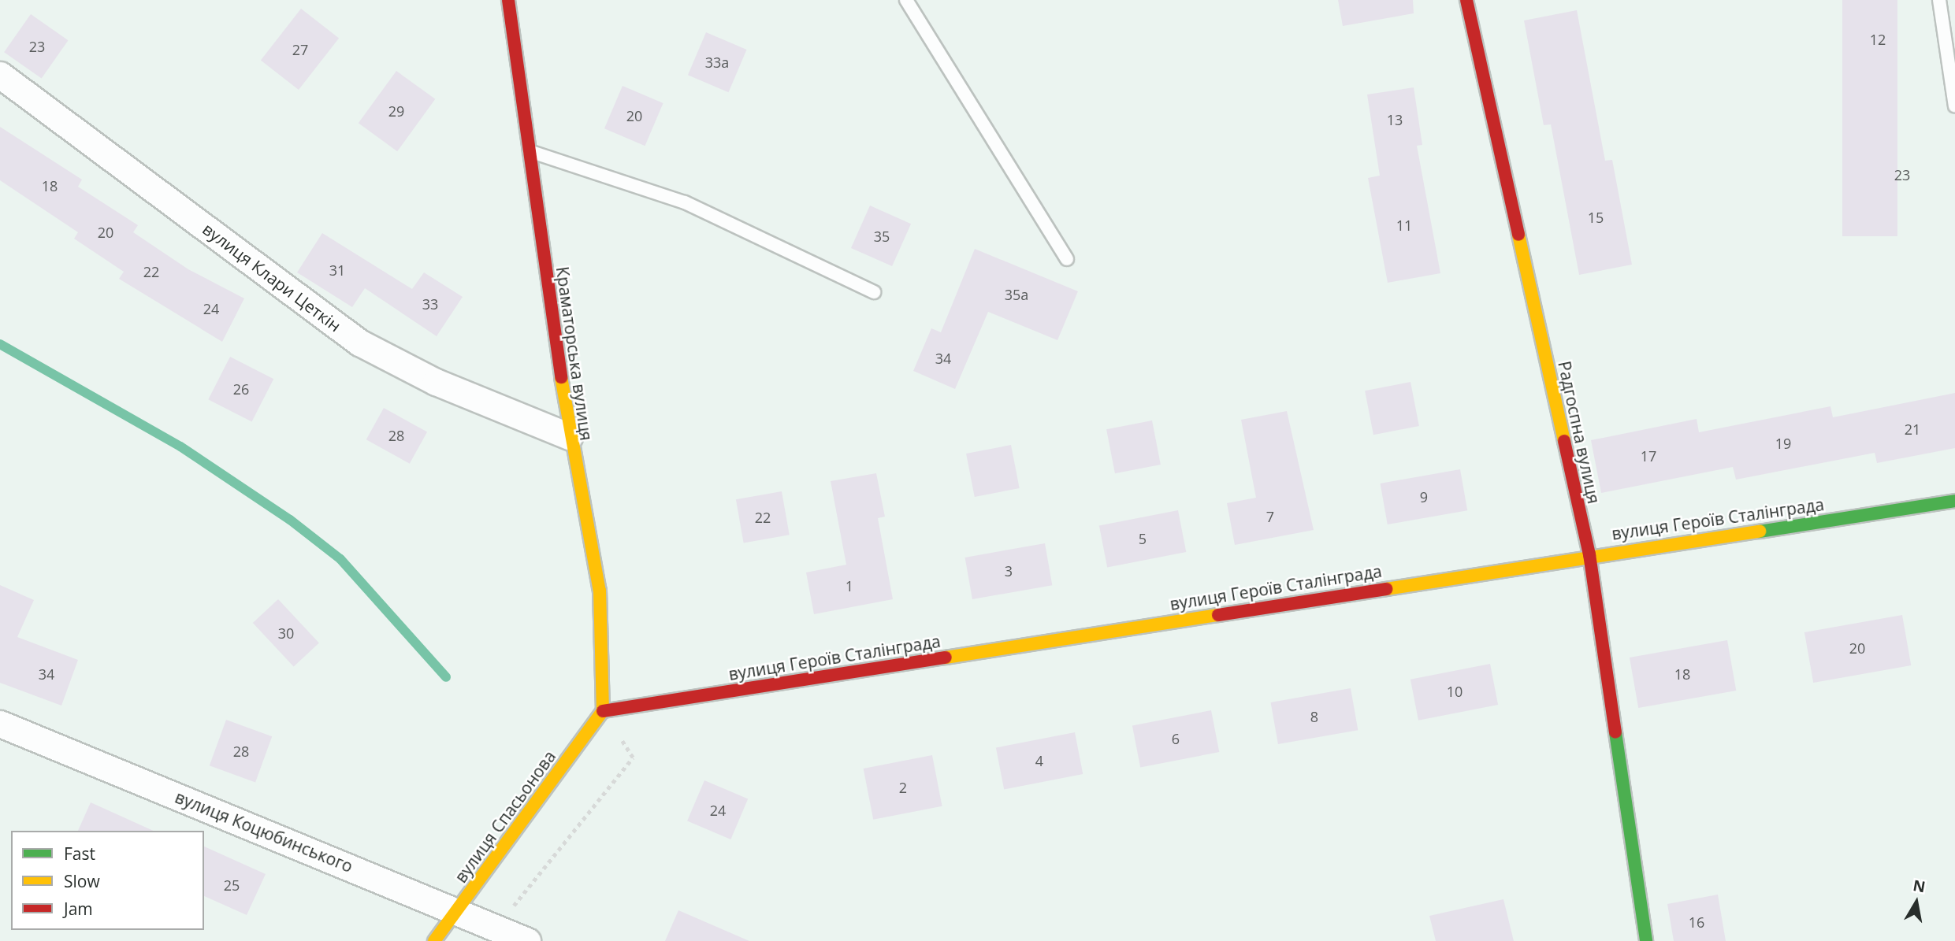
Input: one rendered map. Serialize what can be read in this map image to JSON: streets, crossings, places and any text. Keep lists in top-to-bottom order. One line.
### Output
{"streets":{"street":["вулиця Клари Цеткін","Краматорська вулиця","Радгоспна вулиця","вулиця Героїв Сталінграда","вулиця Спасьонова","вулиця Коцюбинського"]},"crossings":[["вулиця Клари Цеткін","Краматорська вулиця"],["Краматорська вулиця","вулиця Героїв Сталінграда"],["Краматорська вулиця","вулиця Спасьонова"],["Радгоспна вулиця","вулиця Героїв Сталінграда"],["вулиця Героїв Сталінграда","вулиця Спасьонова"],["вулиця Спасьонова","вулиця Коцюбинського"]],"house_numbers":["12","23","27","33а","29","20","13","23","18","15","11","20","35","31","22","35а","33","24","34","26","21","28","19","17","9","7","22","5","3","1","30","20","34","18","10","8","6","28","4","2","24","25","16"],"legend":["Fast","Slow","Jam"],"north":"top"}
